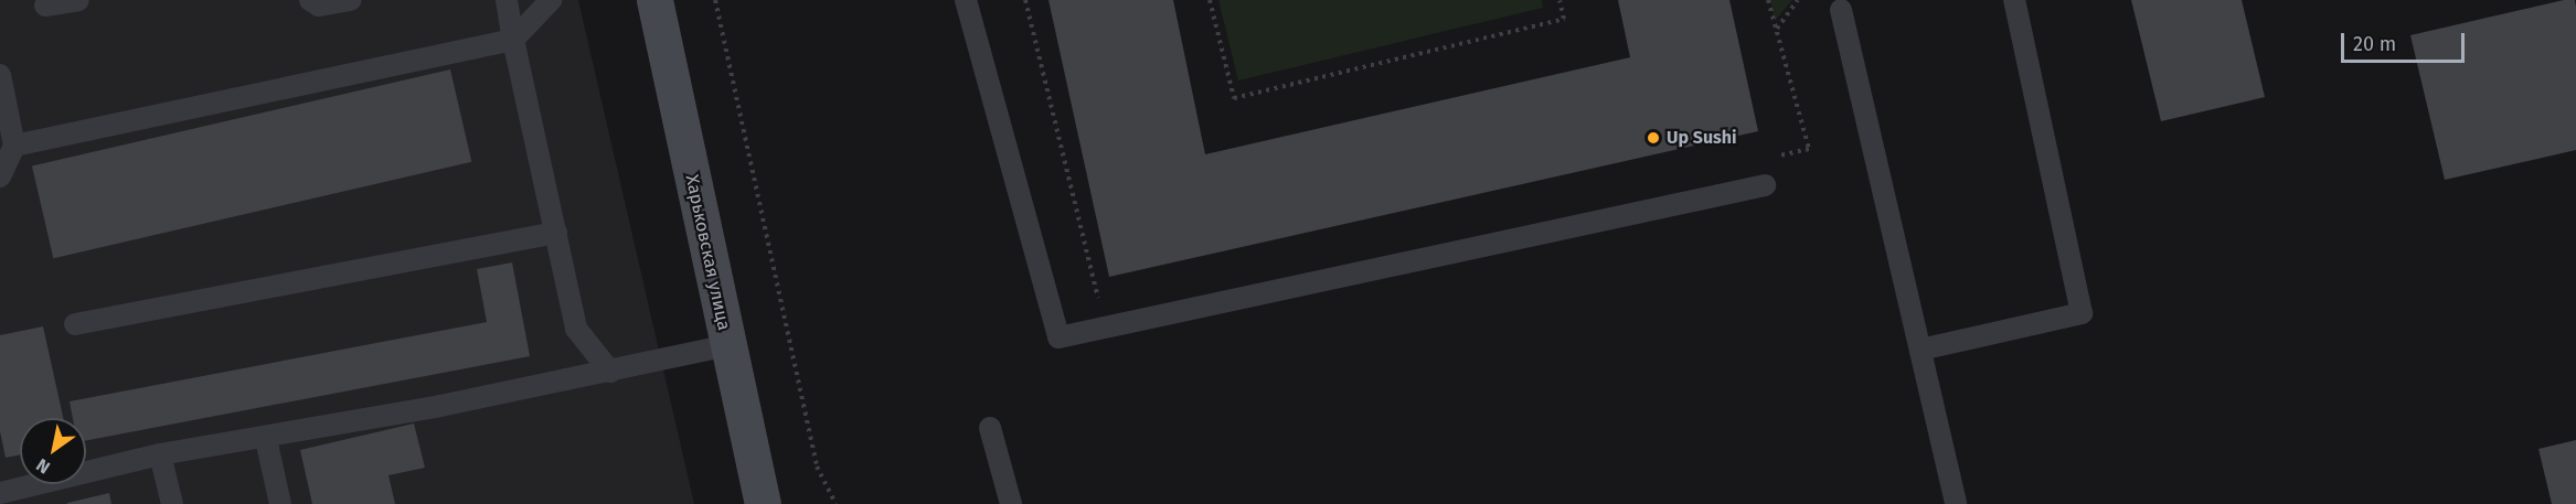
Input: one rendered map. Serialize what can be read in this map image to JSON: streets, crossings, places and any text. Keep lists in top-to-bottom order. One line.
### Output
{"streets":{"street":["Харьковская улица"]},"places":["Up Sushi"],"scale_bar":"20 m","north":"bottom left"}
